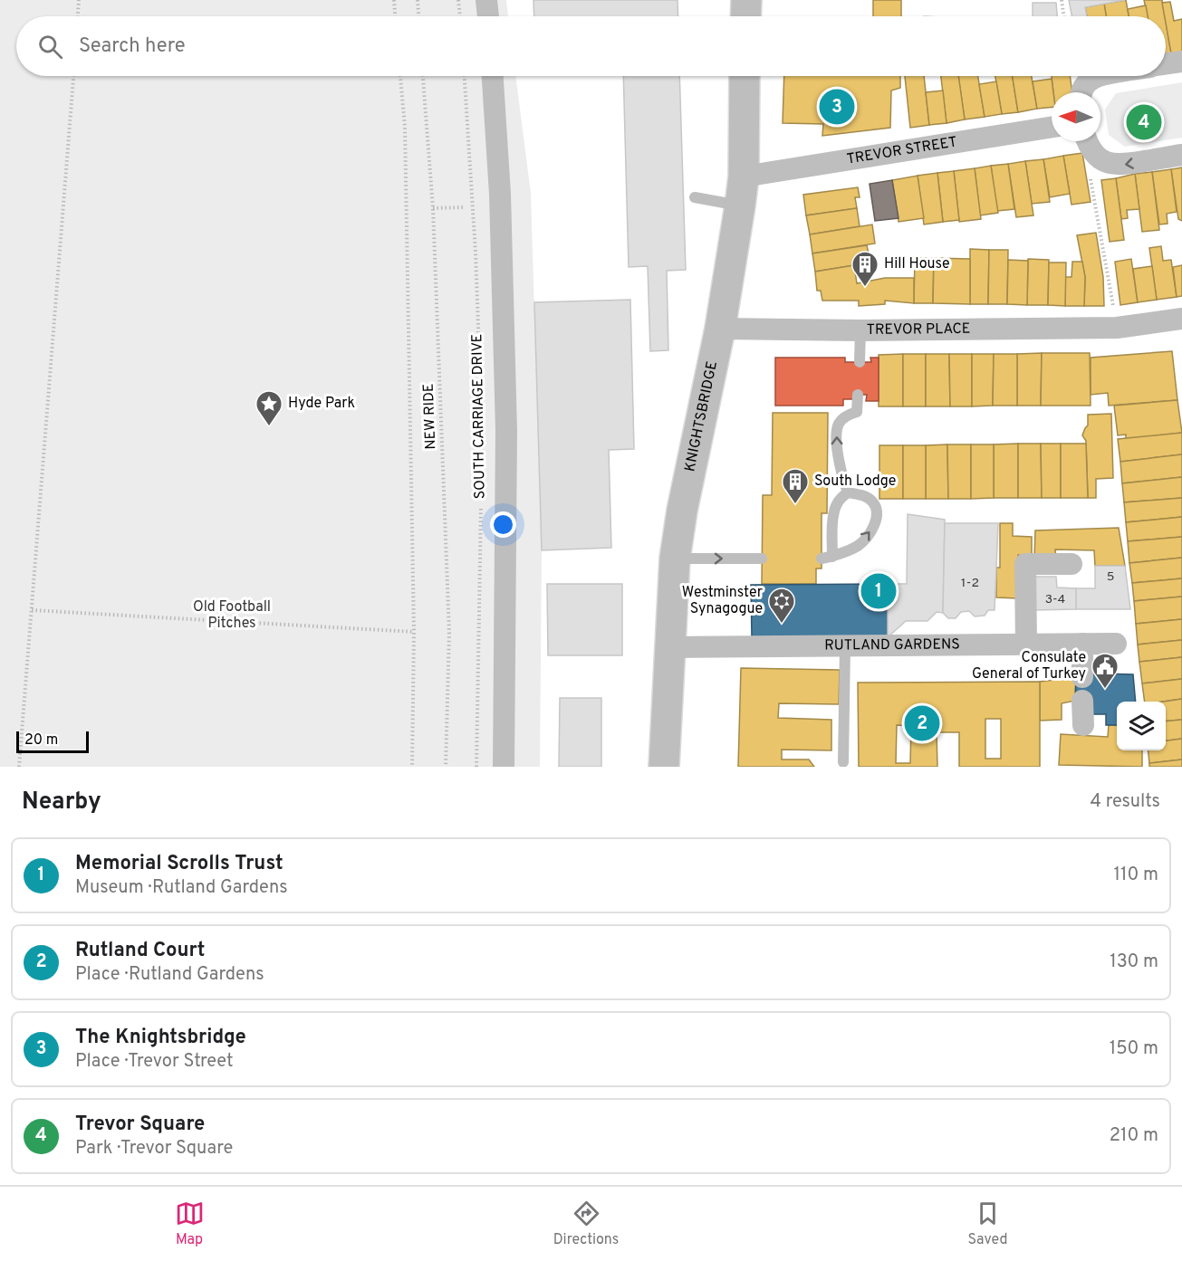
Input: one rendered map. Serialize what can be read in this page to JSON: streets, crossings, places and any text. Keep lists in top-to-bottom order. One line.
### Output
{"streets":{"main road":["KNIGHTSBRIDGE"],"street":["TREVOR STREET","TREVOR PLACE","SOUTH CARRIAGE DRIVE","RUTLAND GARDENS"],"path":["NEW RIDE"]},"crossings":[["TREVOR STREET","KNIGHTSBRIDGE"],["TREVOR PLACE","KNIGHTSBRIDGE"],["KNIGHTSBRIDGE","RUTLAND GARDENS"]],"parks":["Old Football Pitches"],"places":{"building":["Hill House","South Lodge"],"place":["Hyde Park"],"synagogue":["Westminster Synagogue"],"public building":["Consulate General of Turkey"]},"house_numbers":["5","1-2","3-4"],"scale_bar":"20 m","north":"left","page":{"search":"Search here","pins":["3","4","1","2"],"scale":"20 m","heading":["Nearby","4 results"],"list":[{"mark":"1","name":"Memorial Scrolls Trust","note":"Museum · Rutland Gardens","value":"110 m"},{"mark":"2","name":"Rutland Court","note":"Place · Rutland Gardens","value":"130 m"},{"mark":"3","name":"The Knightsbridge","note":"Place · Trevor Street","value":"150 m"},{"mark":"4","name":"Trevor Square","note":"Park · Trevor Square","value":"210 m"}],"nav":["Map","Directions","Saved"]}}
